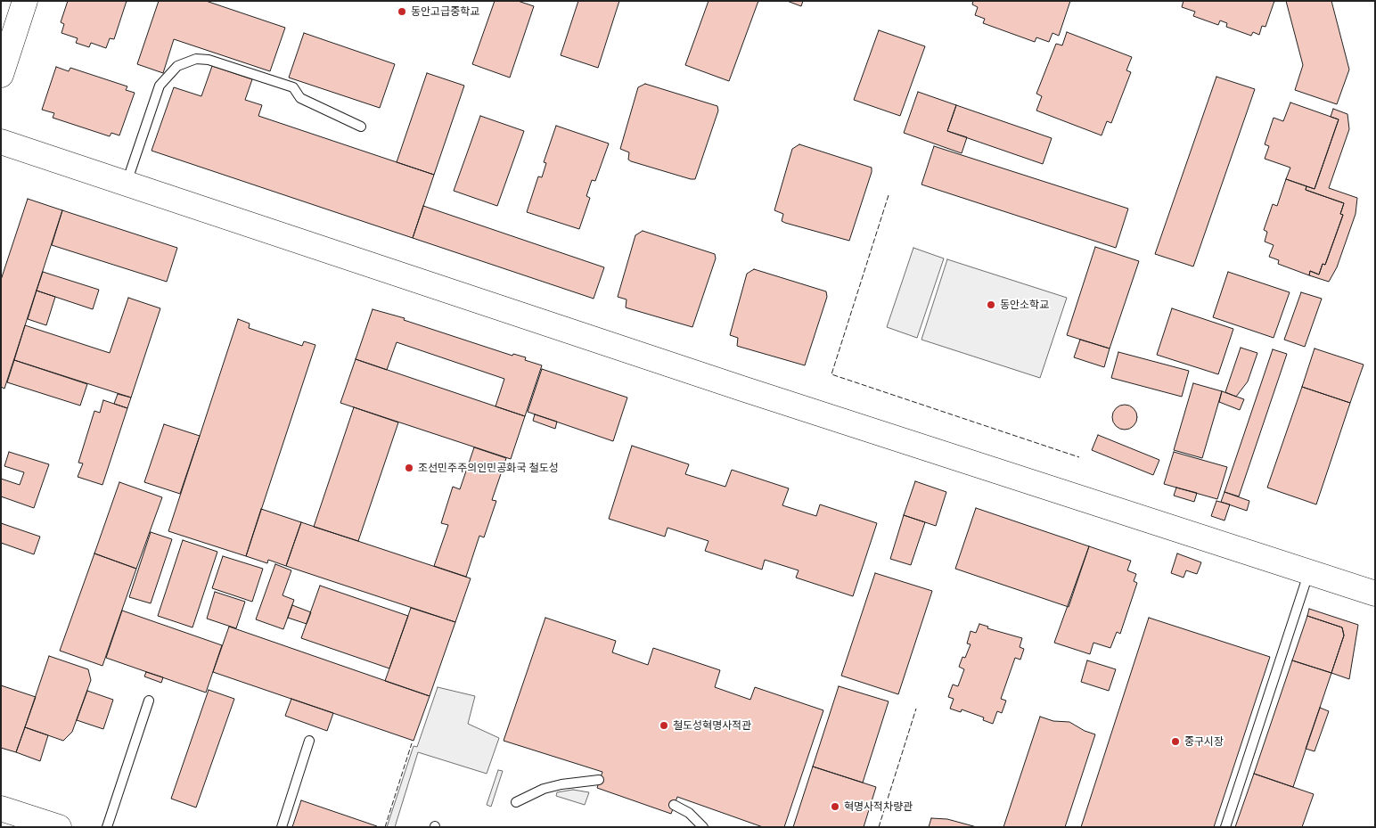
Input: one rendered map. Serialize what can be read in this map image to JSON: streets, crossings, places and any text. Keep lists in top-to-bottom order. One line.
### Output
{"places":["동안고급중학교","동안소학교","조선민주주의인민공화국 철도성","철도성혁명사적관","중구시장","혁명사적차량관"]}
